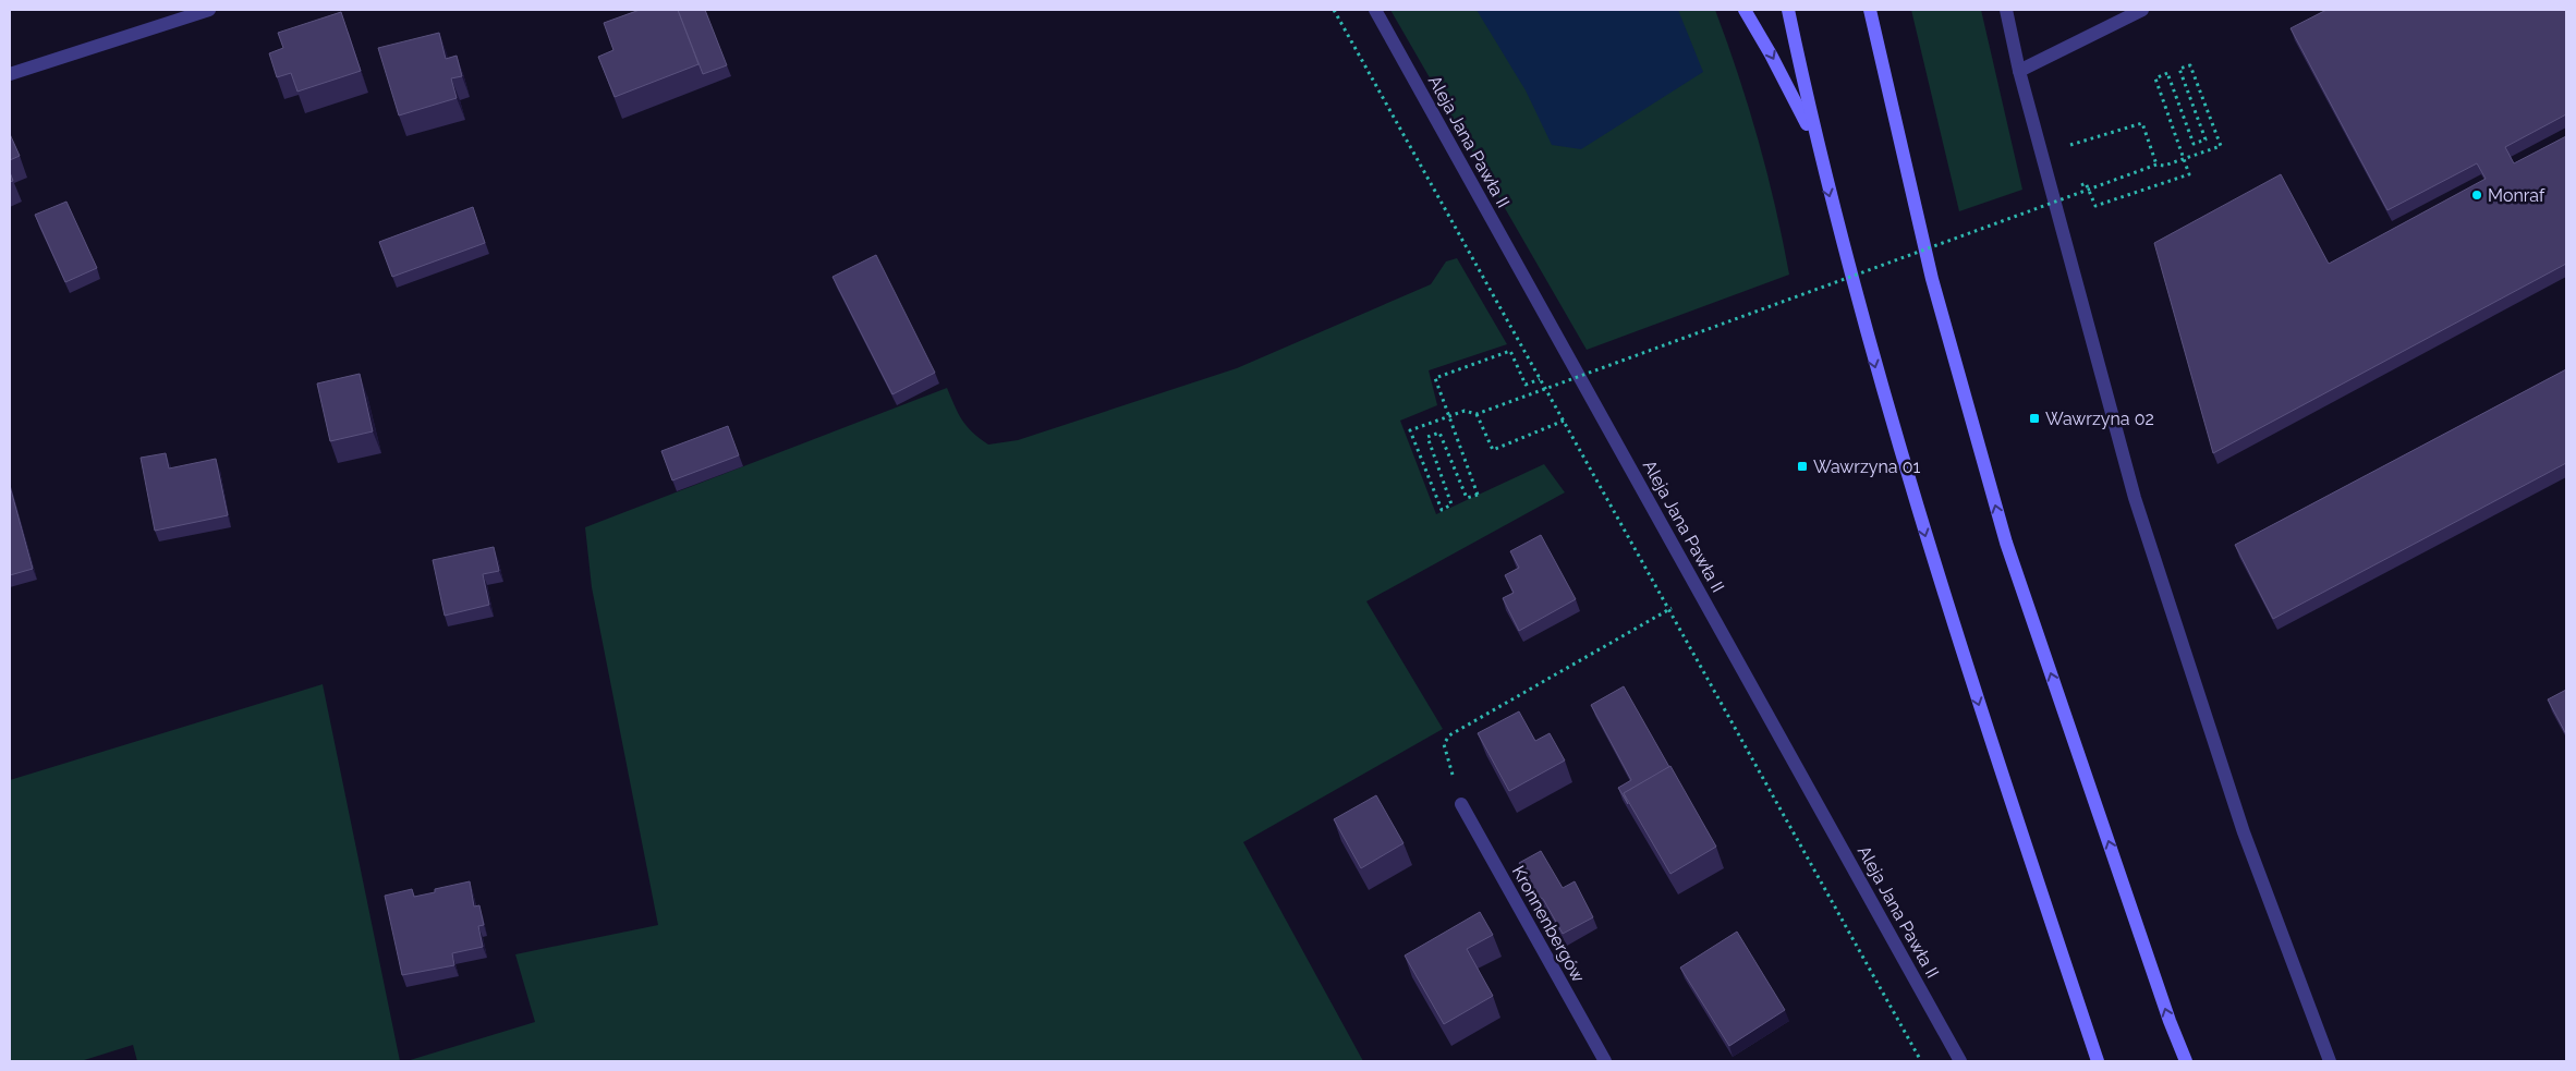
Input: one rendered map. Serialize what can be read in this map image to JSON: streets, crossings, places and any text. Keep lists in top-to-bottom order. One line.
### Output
{"streets":{"street":["Aleja Jana Pawła II","Kronnenbergów"]},"places":{"other":["Monraf"],"transit":["Wawrzyna 02","Wawrzyna 01"]}}
